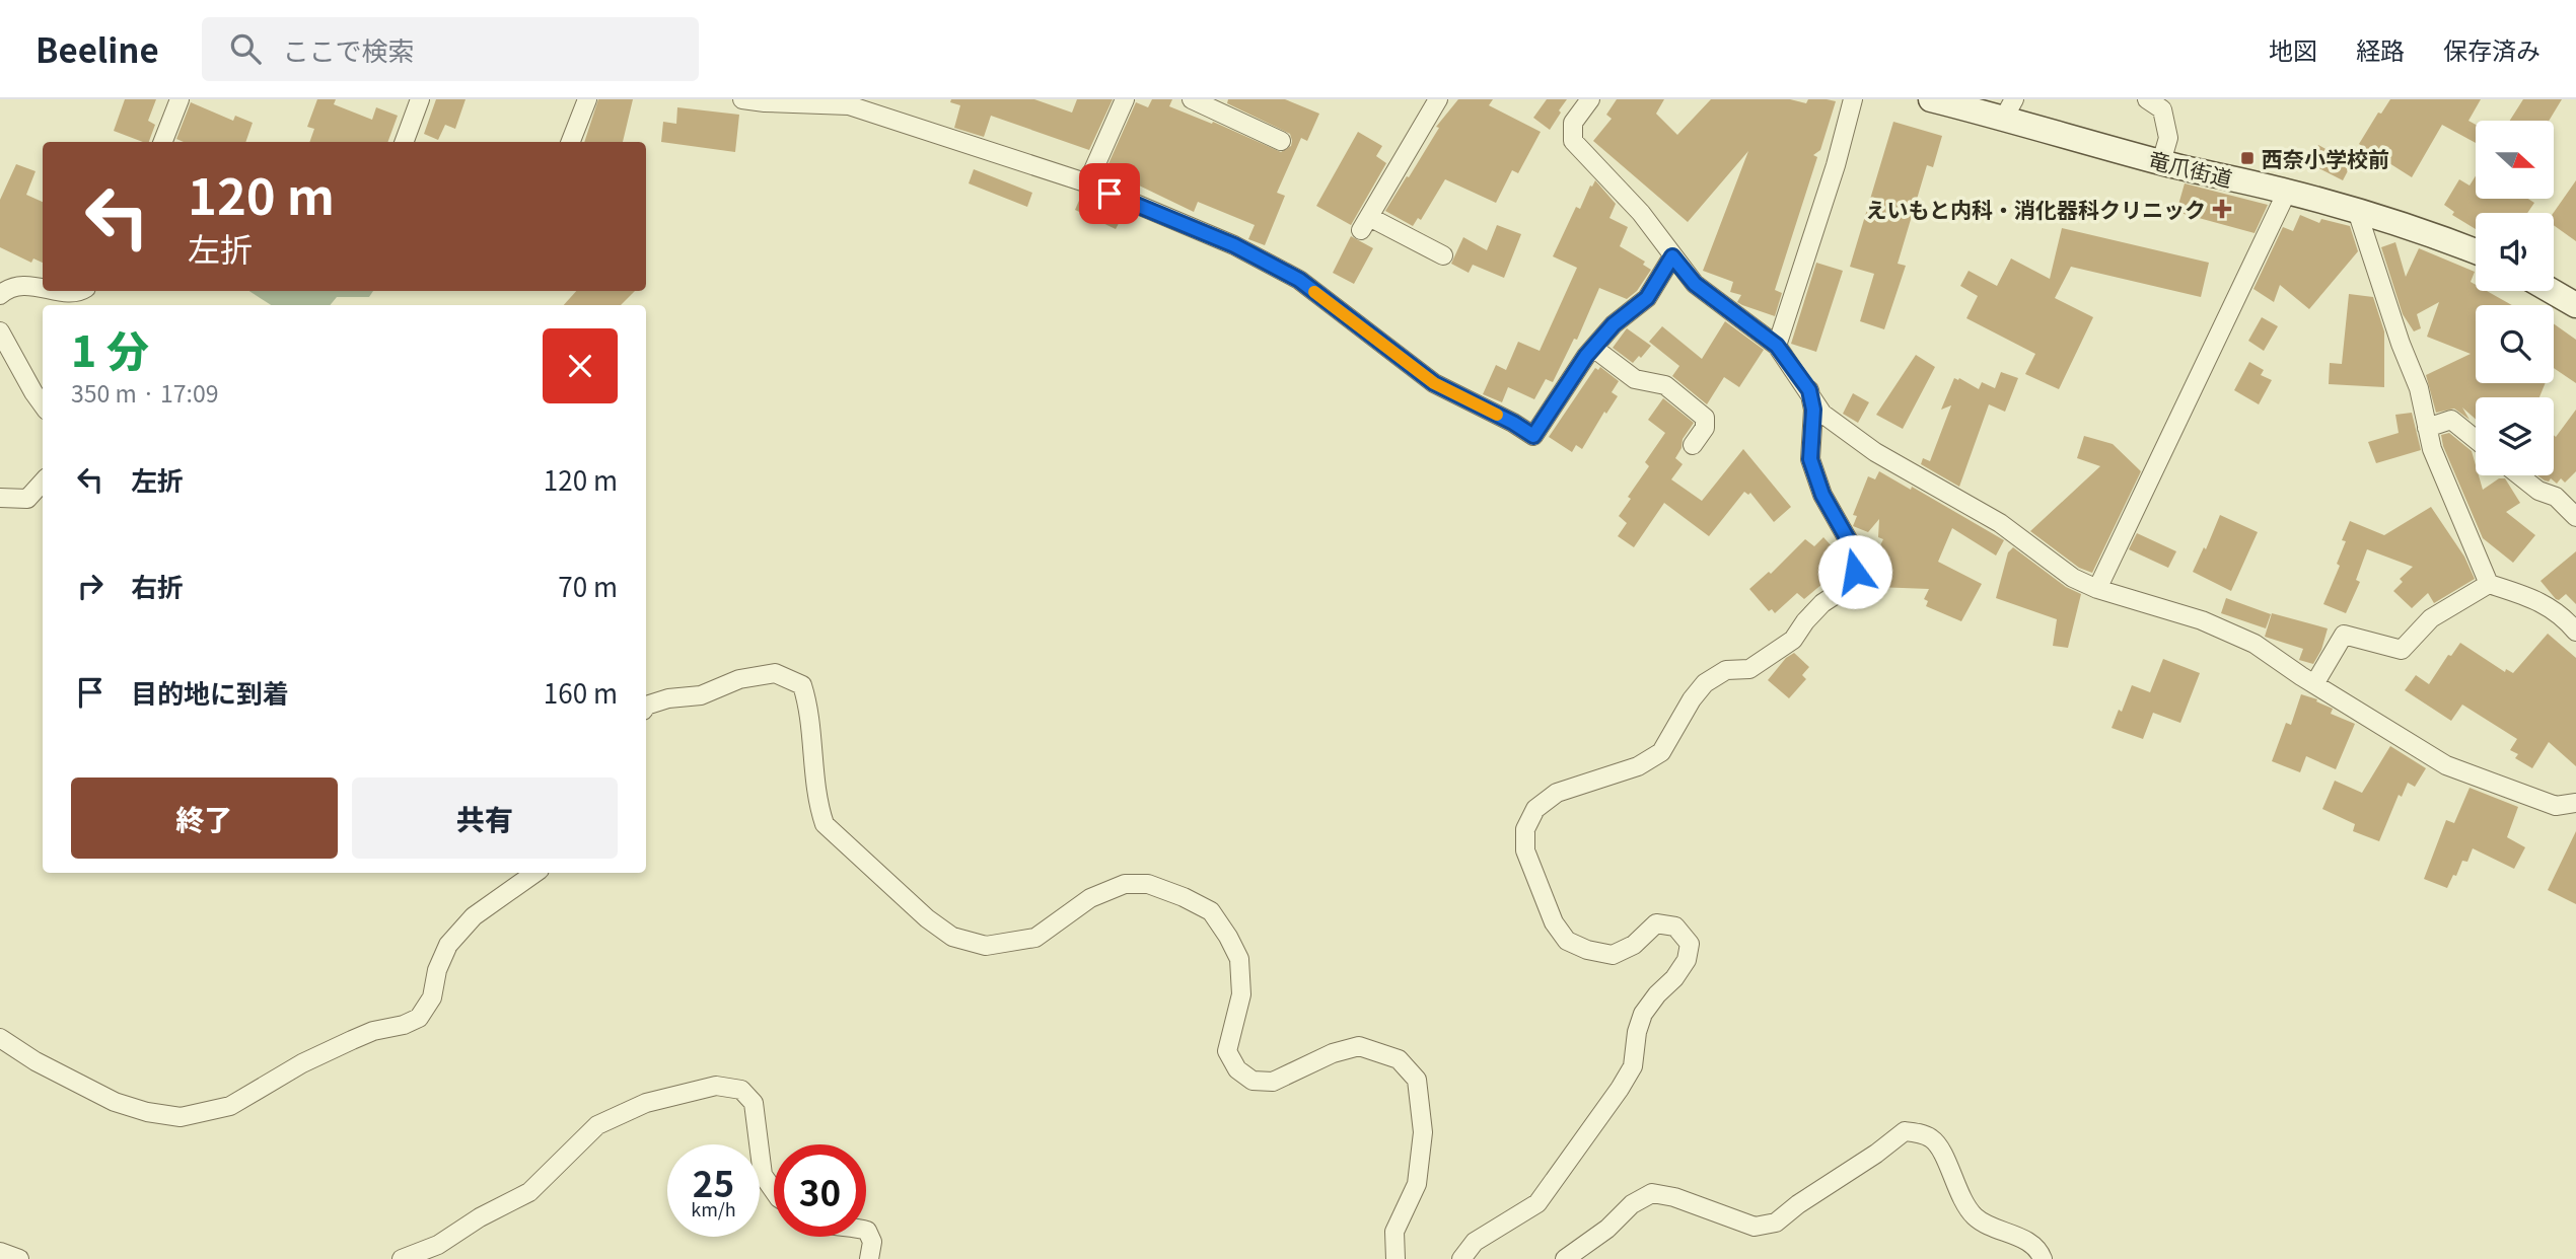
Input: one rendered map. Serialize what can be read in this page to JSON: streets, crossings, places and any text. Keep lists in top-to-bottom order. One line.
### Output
{"streets":{"main road":["竜爪街道"]},"places":{"transit":["西奈小学校前"],"health":["えいもと内科・消化器科クリニック"]},"north":"right","page":{"header":"Beeline","search":"ここで検索","nav":["地図","経路","保存済み"],"turn":["120 m","左折"],"heading":["1 分","350 m · 17:09"],"list":[{"name":"左折","value":"120 m"},{"name":"右折","value":"70 m"},{"name":"目的地に到着","value":"160 m"}],"buttons":["終了","共有"],"speed":"25 km/h","limit":"30"}}
